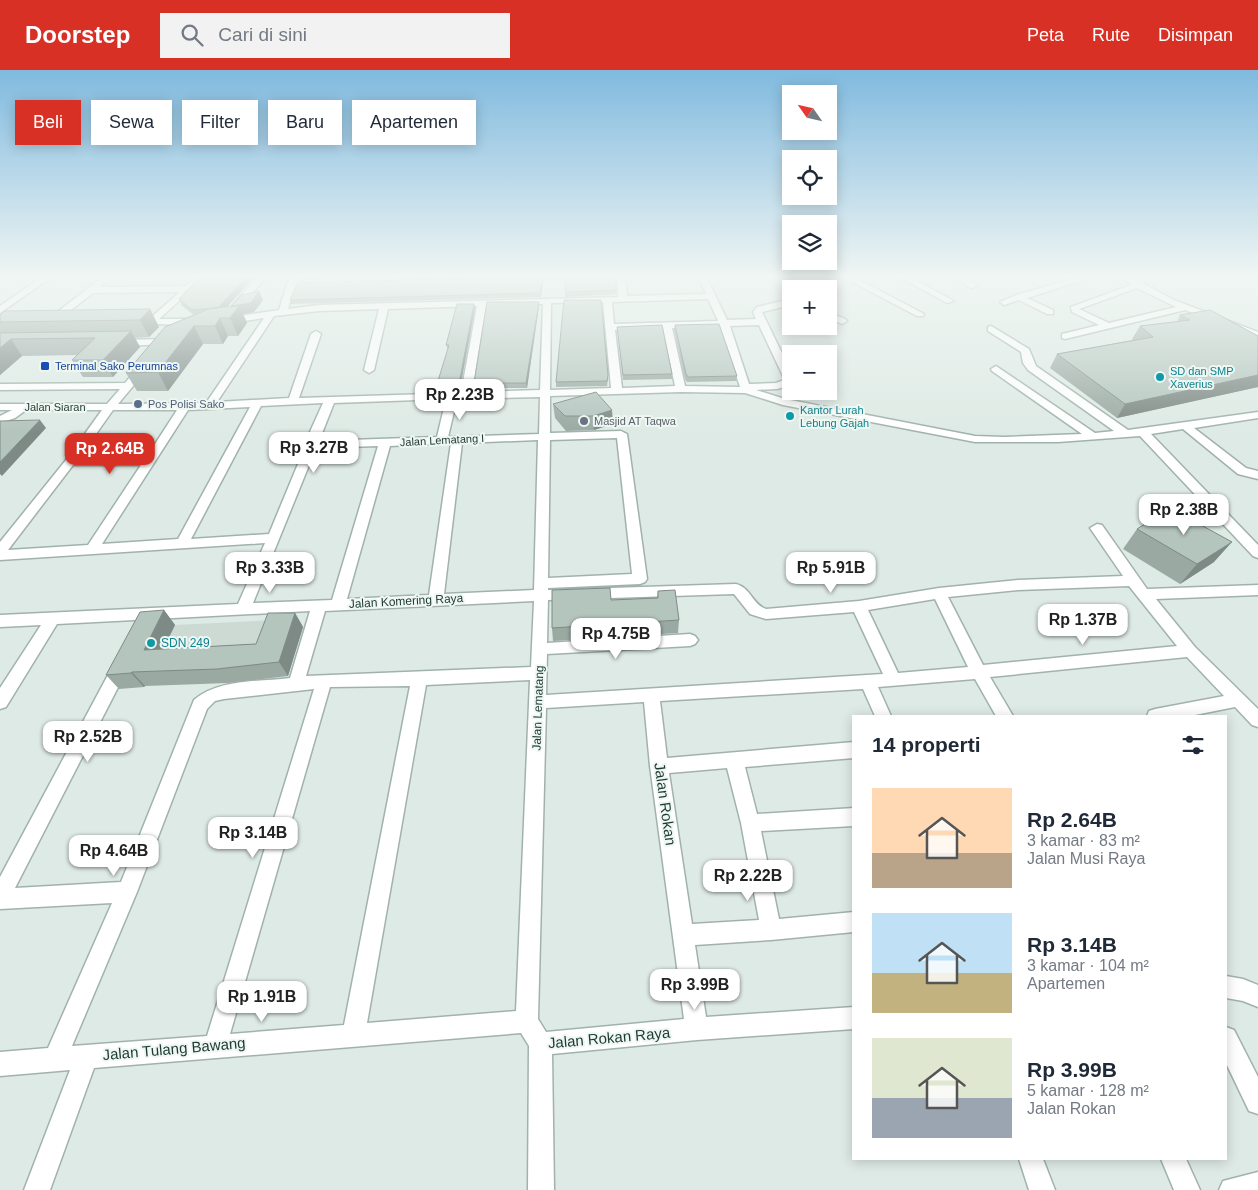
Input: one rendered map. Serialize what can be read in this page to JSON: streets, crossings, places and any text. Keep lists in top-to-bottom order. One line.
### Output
{"streets":{"street":["Jalan Siaran","Jalan Lematang I","Jalan Komering Raya","Jalan Lematang","Jalan Rokan","Jalan Rokan Raya","Jalan Tulang Bawang"]},"crossings":[["Jalan Siaran","Jalan Lematang"],["Jalan Lematang I","Jalan Komering Raya"],["Jalan Lematang I","Jalan Lematang"],["Jalan Komering Raya","Jalan Lematang"],["Jalan Lematang","Jalan Rokan Raya"],["Jalan Lematang","Jalan Tulang Bawang"],["Jalan Rokan","Jalan Rokan Raya"],["Jalan Rokan Raya","Jalan Tulang Bawang"]],"places":{"transit":["Terminal Sako Perumnas"],"other":["SD dan SMP Xaverius","Pos Polisi Sako","Kantor Lurah Lebung Gajah","Masjid AT Taqwa","SDN 249"]},"north":"top left","page":{"header":"Doorstep","search":"Cari di sini","nav":["Peta","Rute","Disimpan"],"map_buttons":["+","−"],"chip":["Beli","Sewa","Filter","Baru","Apartemen"],"price":["Rp 2.23B","Rp 3.27B","Rp 2.64B","Rp 2.38B","Rp 3.33B","Rp 5.91B","Rp 1.37B","Rp 4.75B","Rp 2.52B","Rp 3.14B","Rp 4.64B","Rp 2.22B","Rp 3.99B","Rp 1.91B"],"heading":"14 properti","list":[{"name":"Rp 2.64B","note":"3 kamar · 83 m² · Jalan Musi Raya"},{"name":"Rp 3.14B","note":"3 kamar · 104 m² · Apartemen"},{"name":"Rp 3.99B","note":"5 kamar · 128 m² · Jalan Rokan"}]}}
